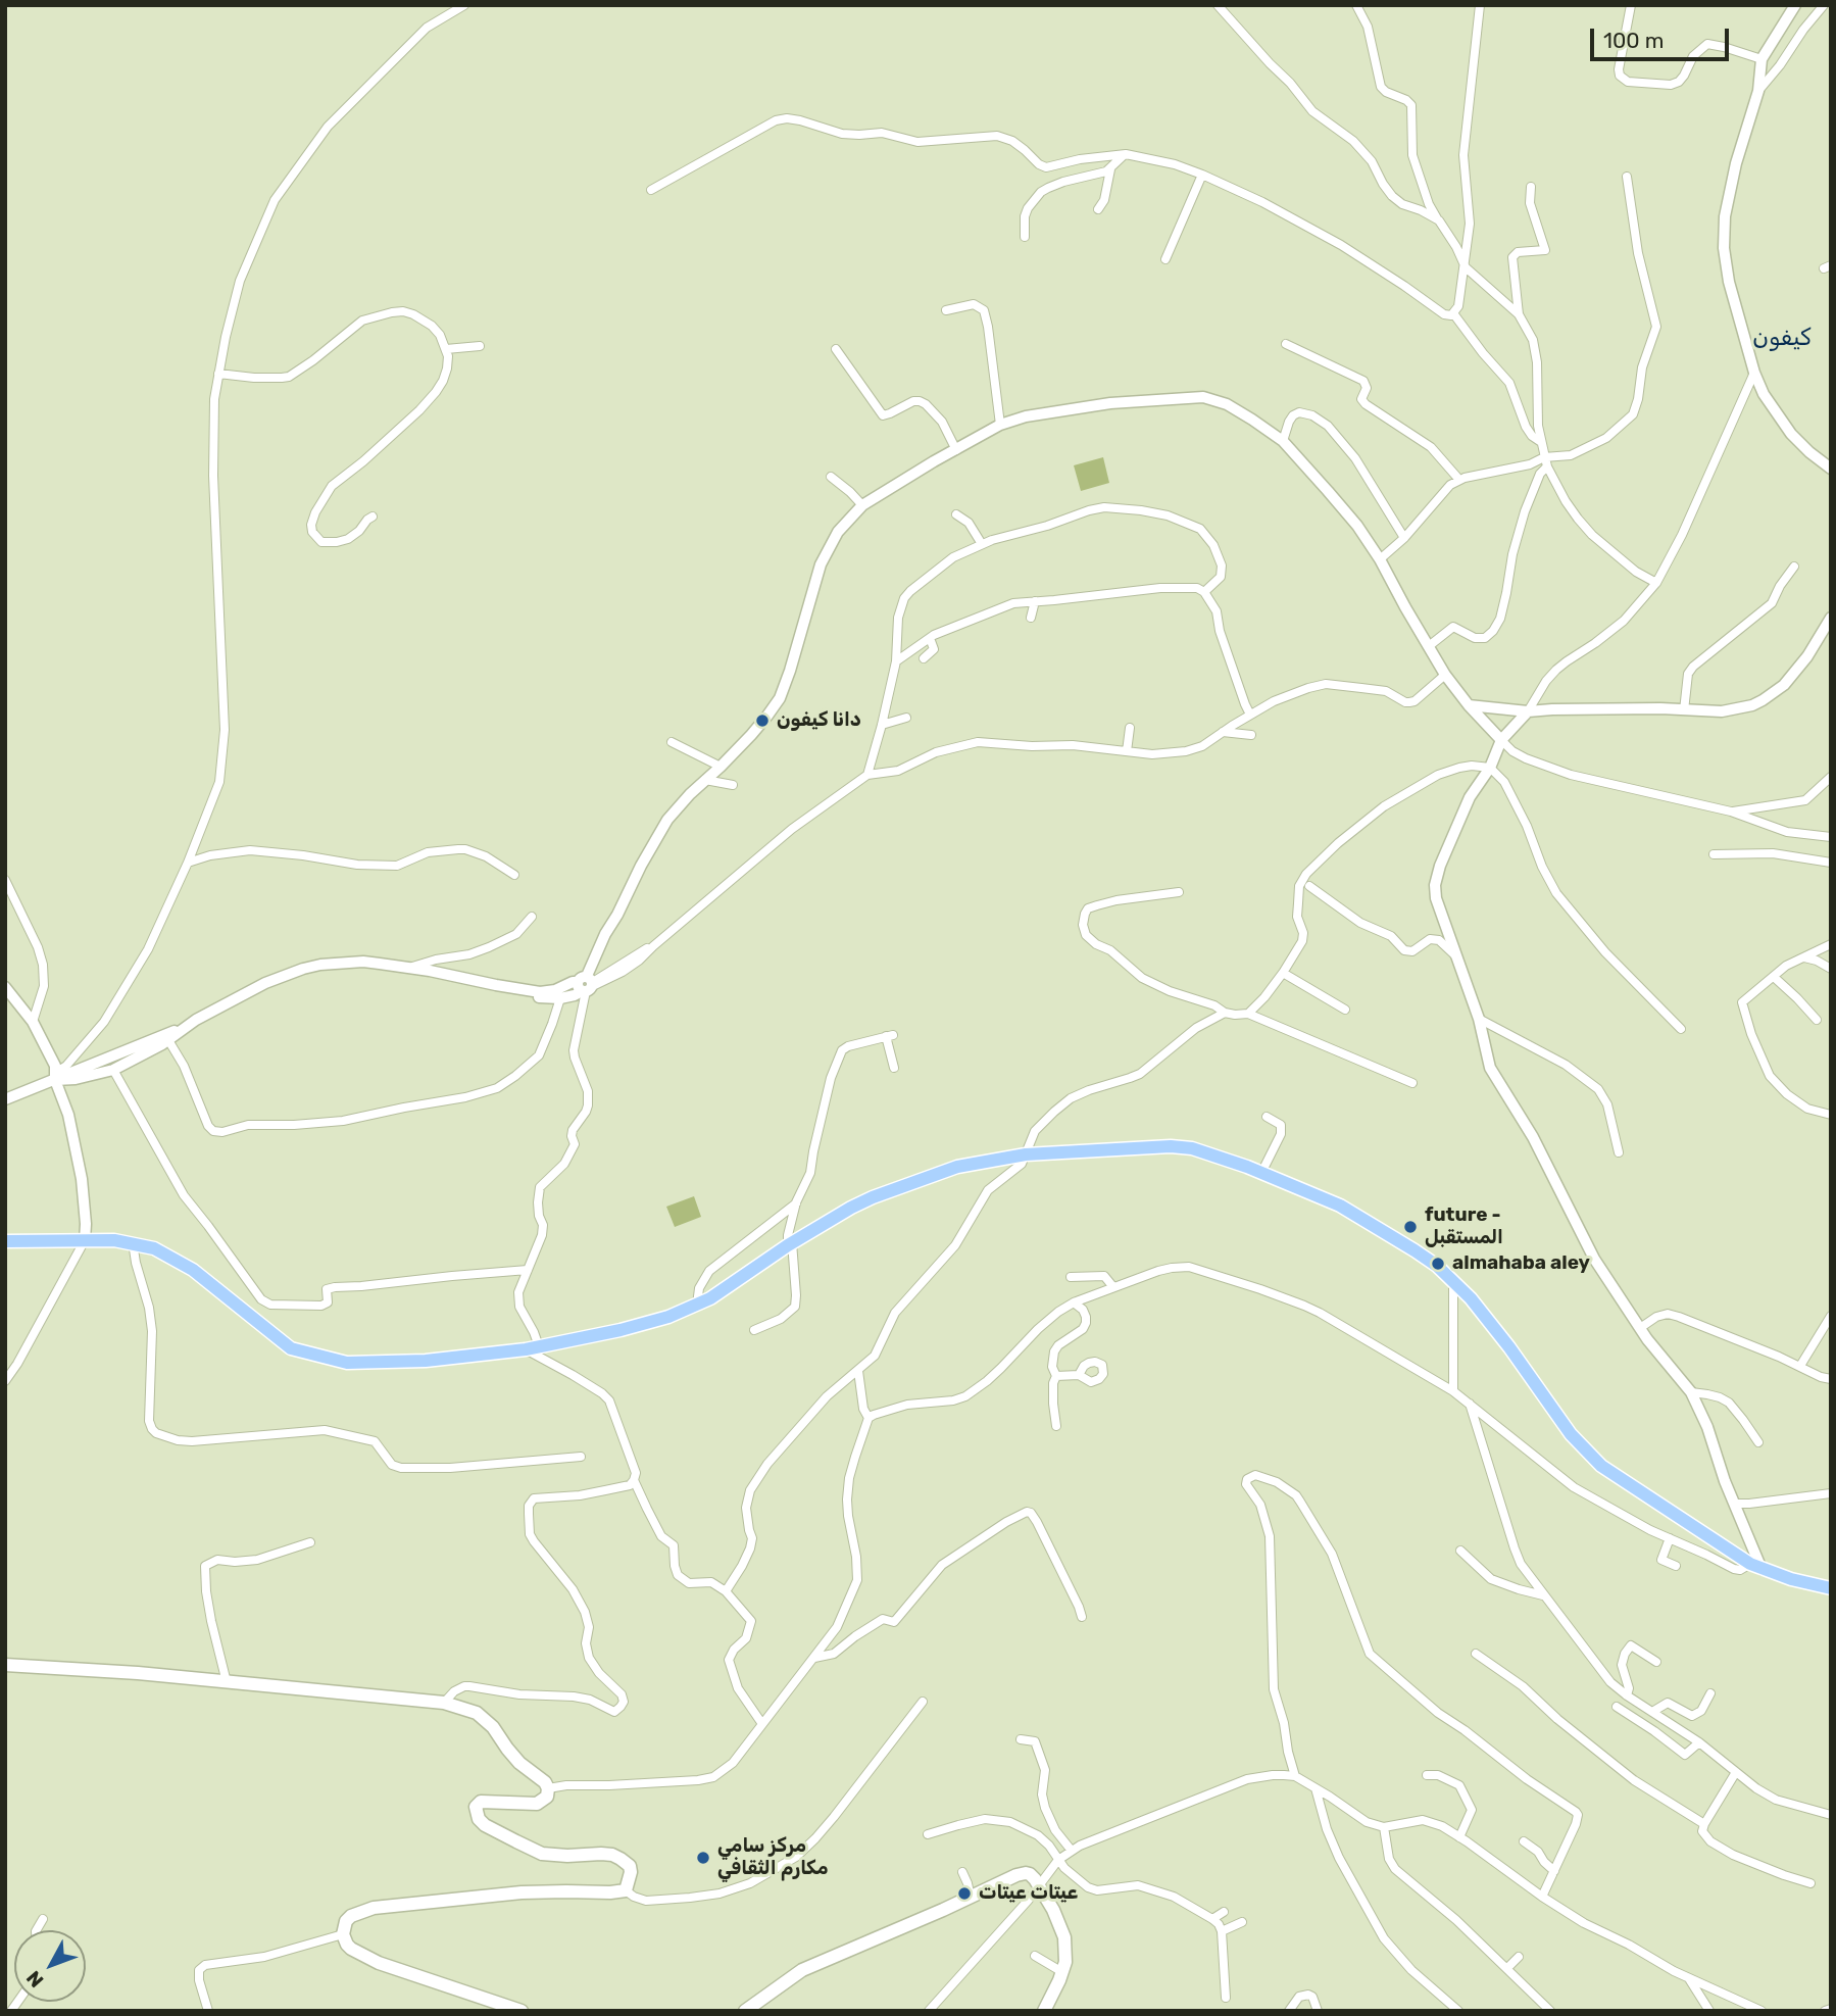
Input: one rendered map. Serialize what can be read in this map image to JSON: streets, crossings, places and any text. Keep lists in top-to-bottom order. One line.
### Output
{"districts":["كيفون"],"places":["دانا كيفون","future - المستقبل","almahaba aley","مركز سامي مكارم الثقافي","عيتات عيتات"],"scale_bar":"100 m","north":"bottom left"}
